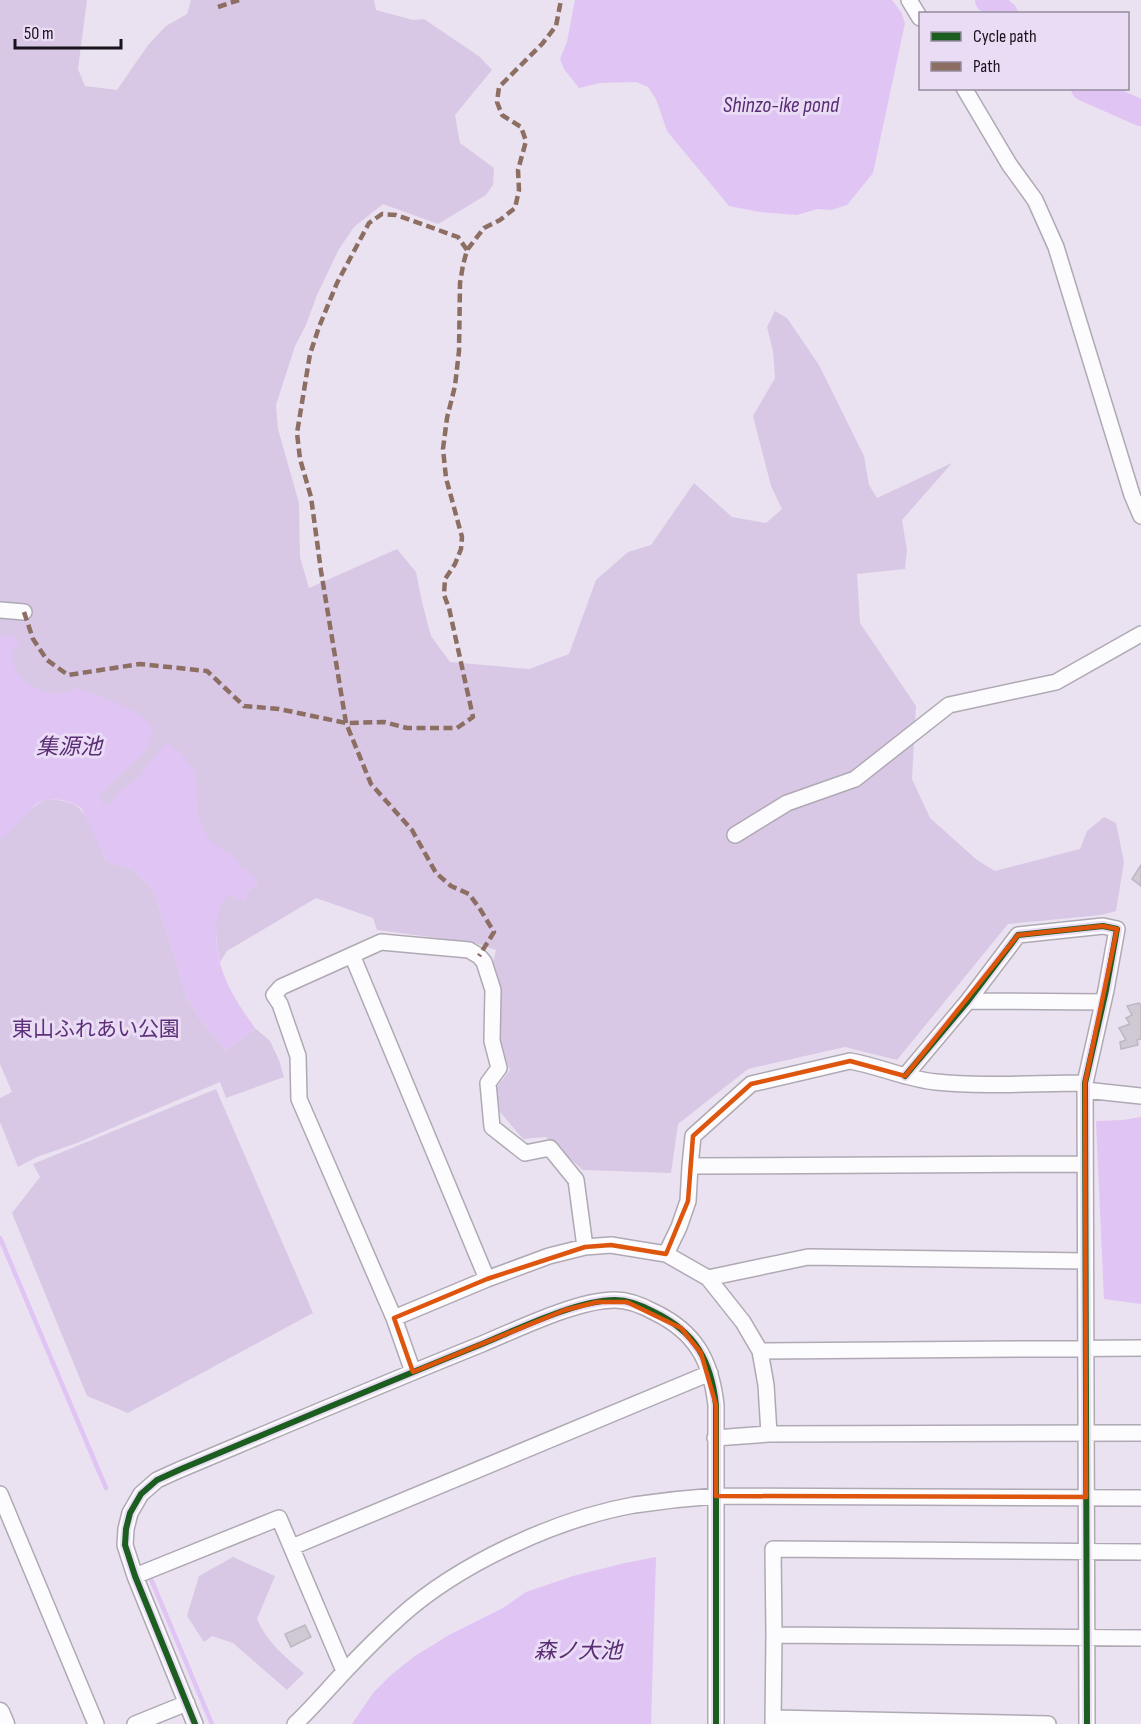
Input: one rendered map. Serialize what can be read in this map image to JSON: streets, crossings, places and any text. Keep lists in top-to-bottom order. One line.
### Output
{"water":["Shinzo-ike pond","集源池","森ノ大池"],"parks":["東山ふれあい公園"],"legend":["Cycle path","Path"],"scale_bar":"50 m"}
